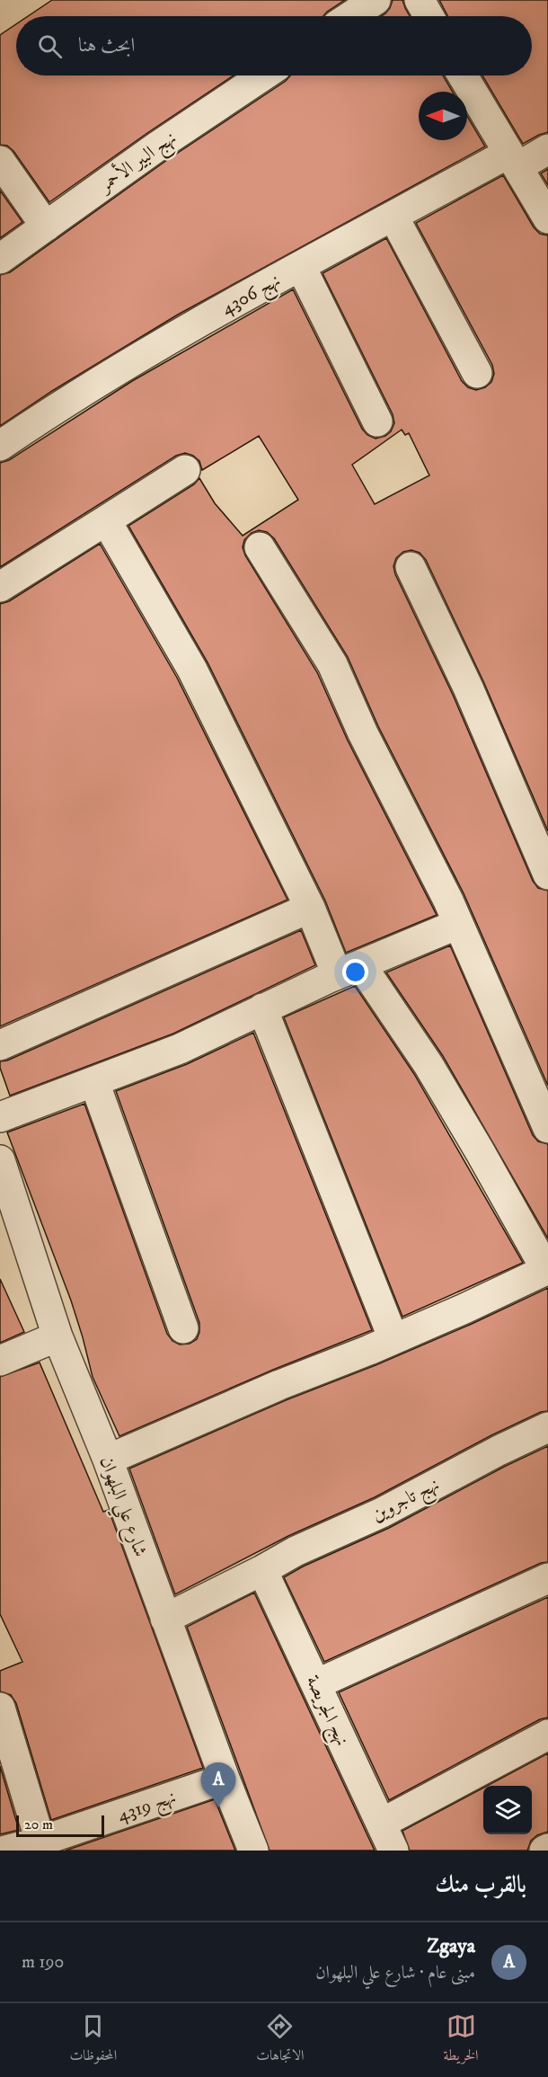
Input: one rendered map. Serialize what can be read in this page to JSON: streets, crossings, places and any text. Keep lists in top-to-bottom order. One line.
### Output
{"streets":{"street":["نهج البير الأحمر","نهج 4306","نهج تاجروين","شارع علي البلهوان","نهج الجريصة","نهج 4319"]},"crossings":[["نهج تاجروين","شارع علي البلهوان"],["نهج تاجروين","نهج الجريصة"],["شارع علي البلهوان","نهج 4319"]],"scale_bar":"20 m","north":"left","page":{"search":"ابحث هنا","pins":"A","scale":"20 m","heading":"بالقرب منك","list":[{"mark":"A","name":"Zgaya","note":"مبنى عام · شارع علي البلهوان","value":"190 m"}],"nav":["الخريطة","الاتجاهات","المحفوظات"]}}
